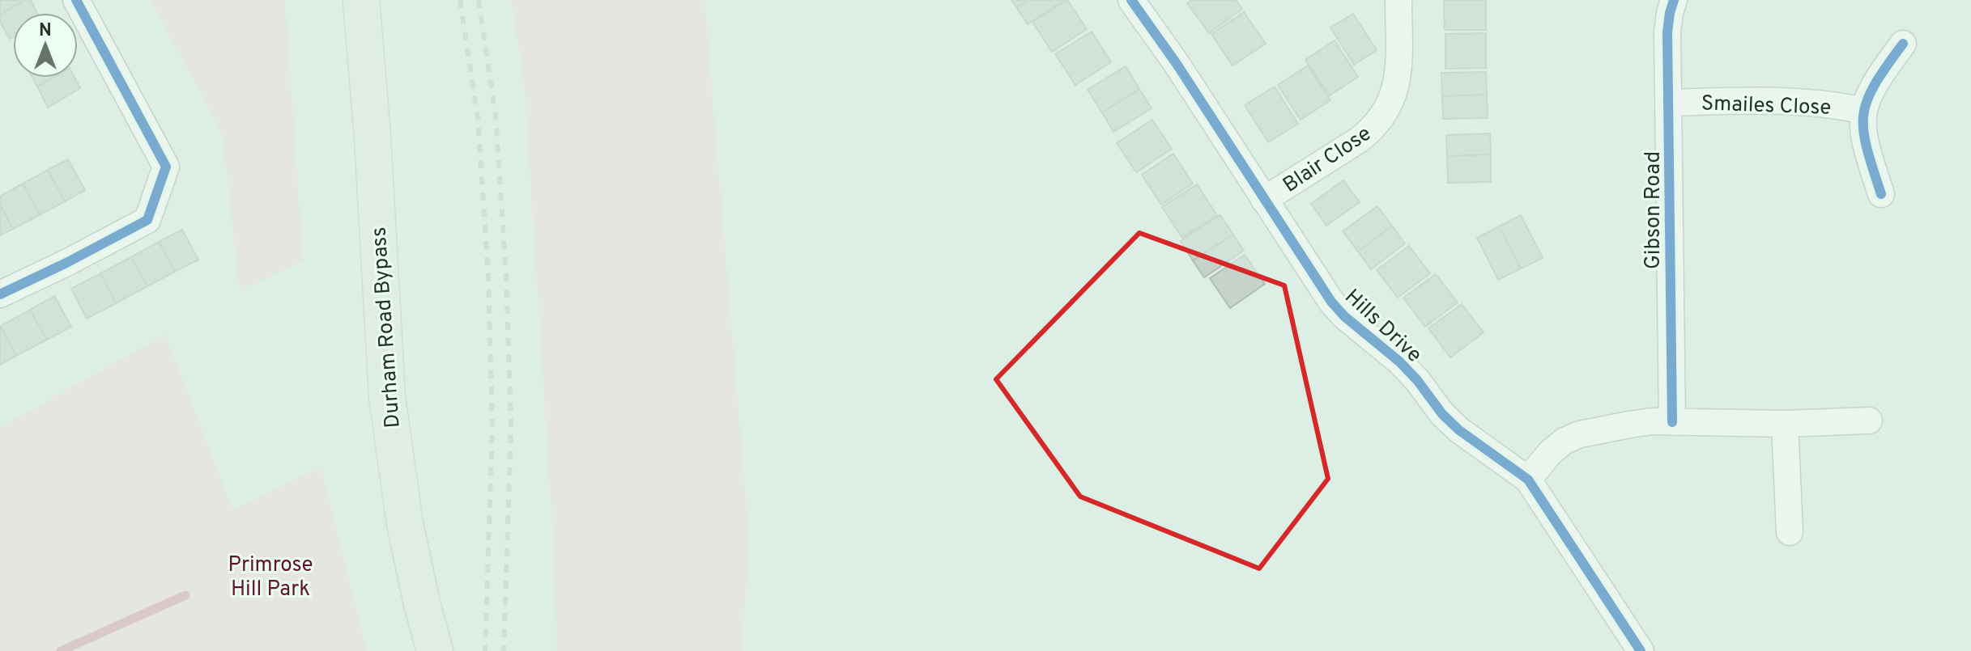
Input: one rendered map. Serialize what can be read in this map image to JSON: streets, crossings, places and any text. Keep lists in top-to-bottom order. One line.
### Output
{"streets":{"main road":["Durham Road Bypass"],"street":["Smailes Close","Blair Close","Gibson Road","Hills Drive"]},"crossings":[["Smailes Close","Gibson Road"],["Blair Close","Hills Drive"]],"parks":["Primrose Hill Park"],"north":"top"}
